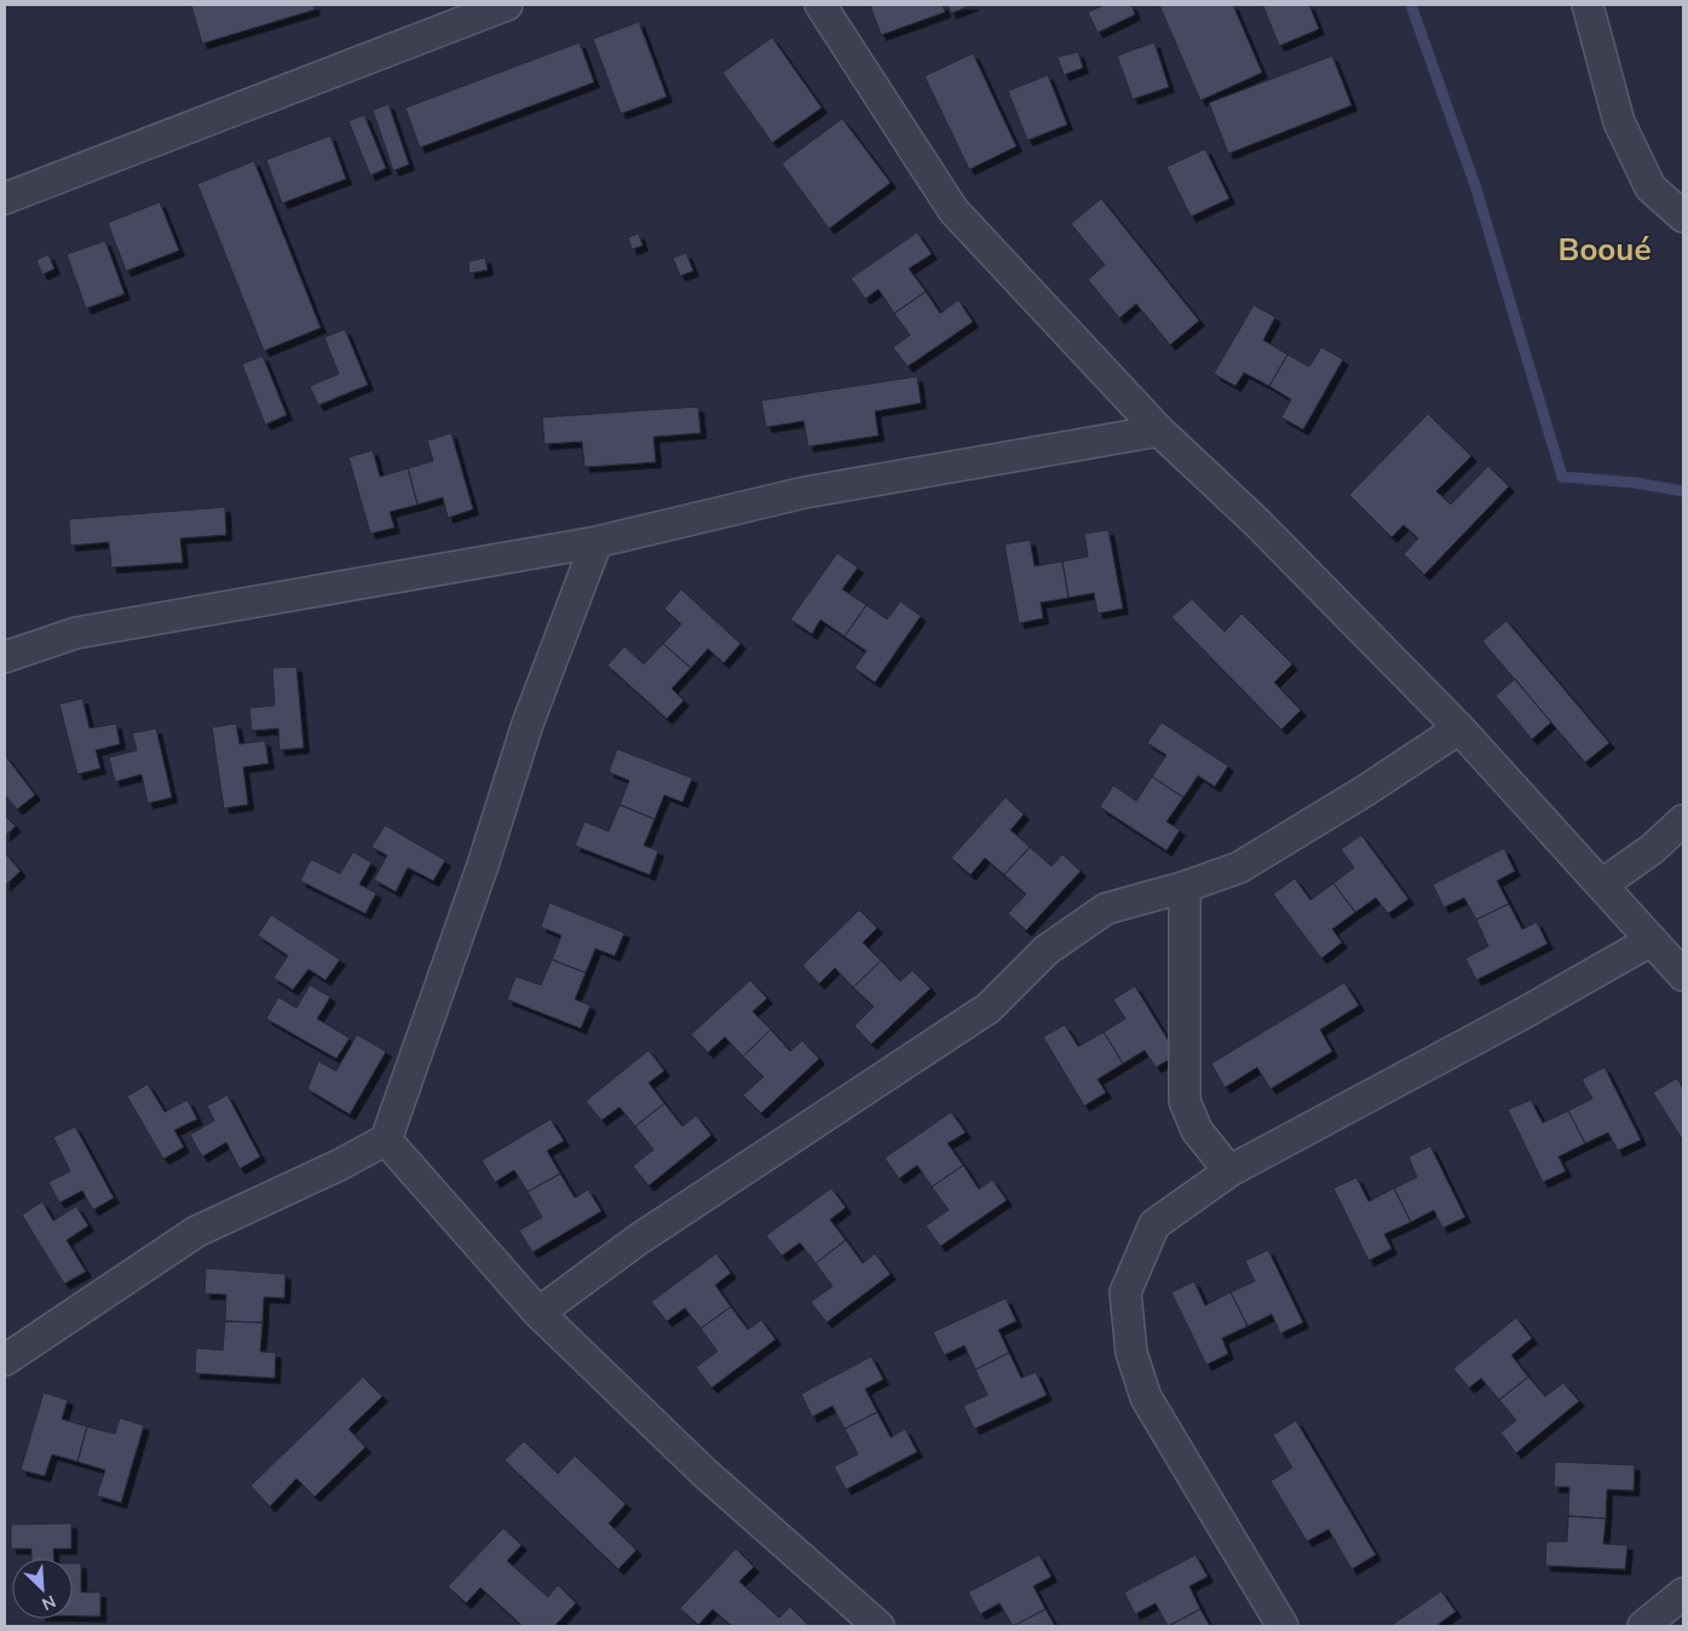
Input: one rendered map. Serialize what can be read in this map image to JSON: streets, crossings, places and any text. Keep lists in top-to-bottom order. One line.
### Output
{"districts":["Booué"],"north":"bottom right"}
